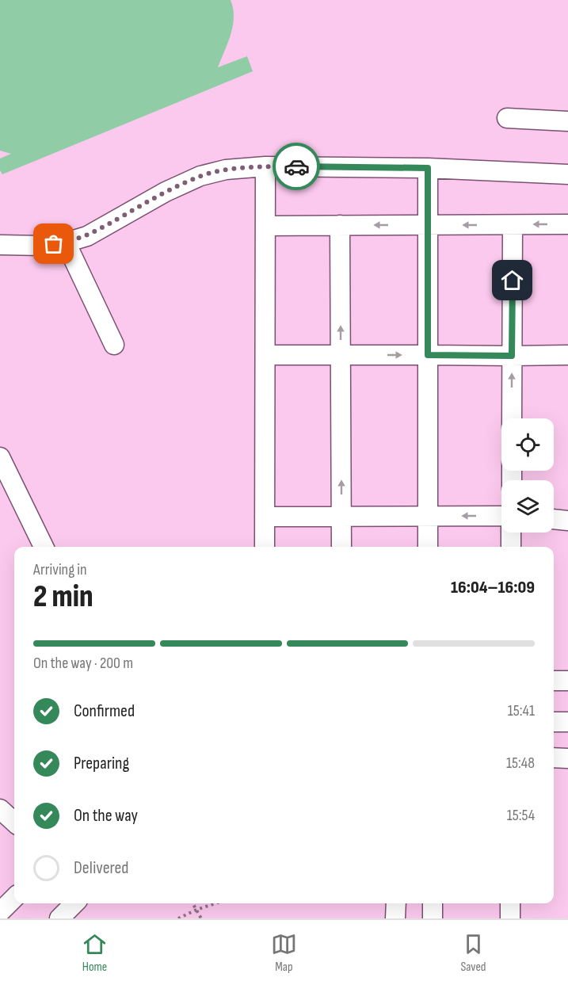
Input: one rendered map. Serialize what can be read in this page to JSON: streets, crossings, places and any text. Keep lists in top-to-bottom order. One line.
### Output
{"page":{"heading":["2 min","Arriving in","16:04–16:09"],"bar":"On the way · 200 m","list":[["Confirmed","15:41"],["Preparing","15:48"],["On the way","15:54"],"Delivered"],"tabs":["Home","Map","Saved"]}}
